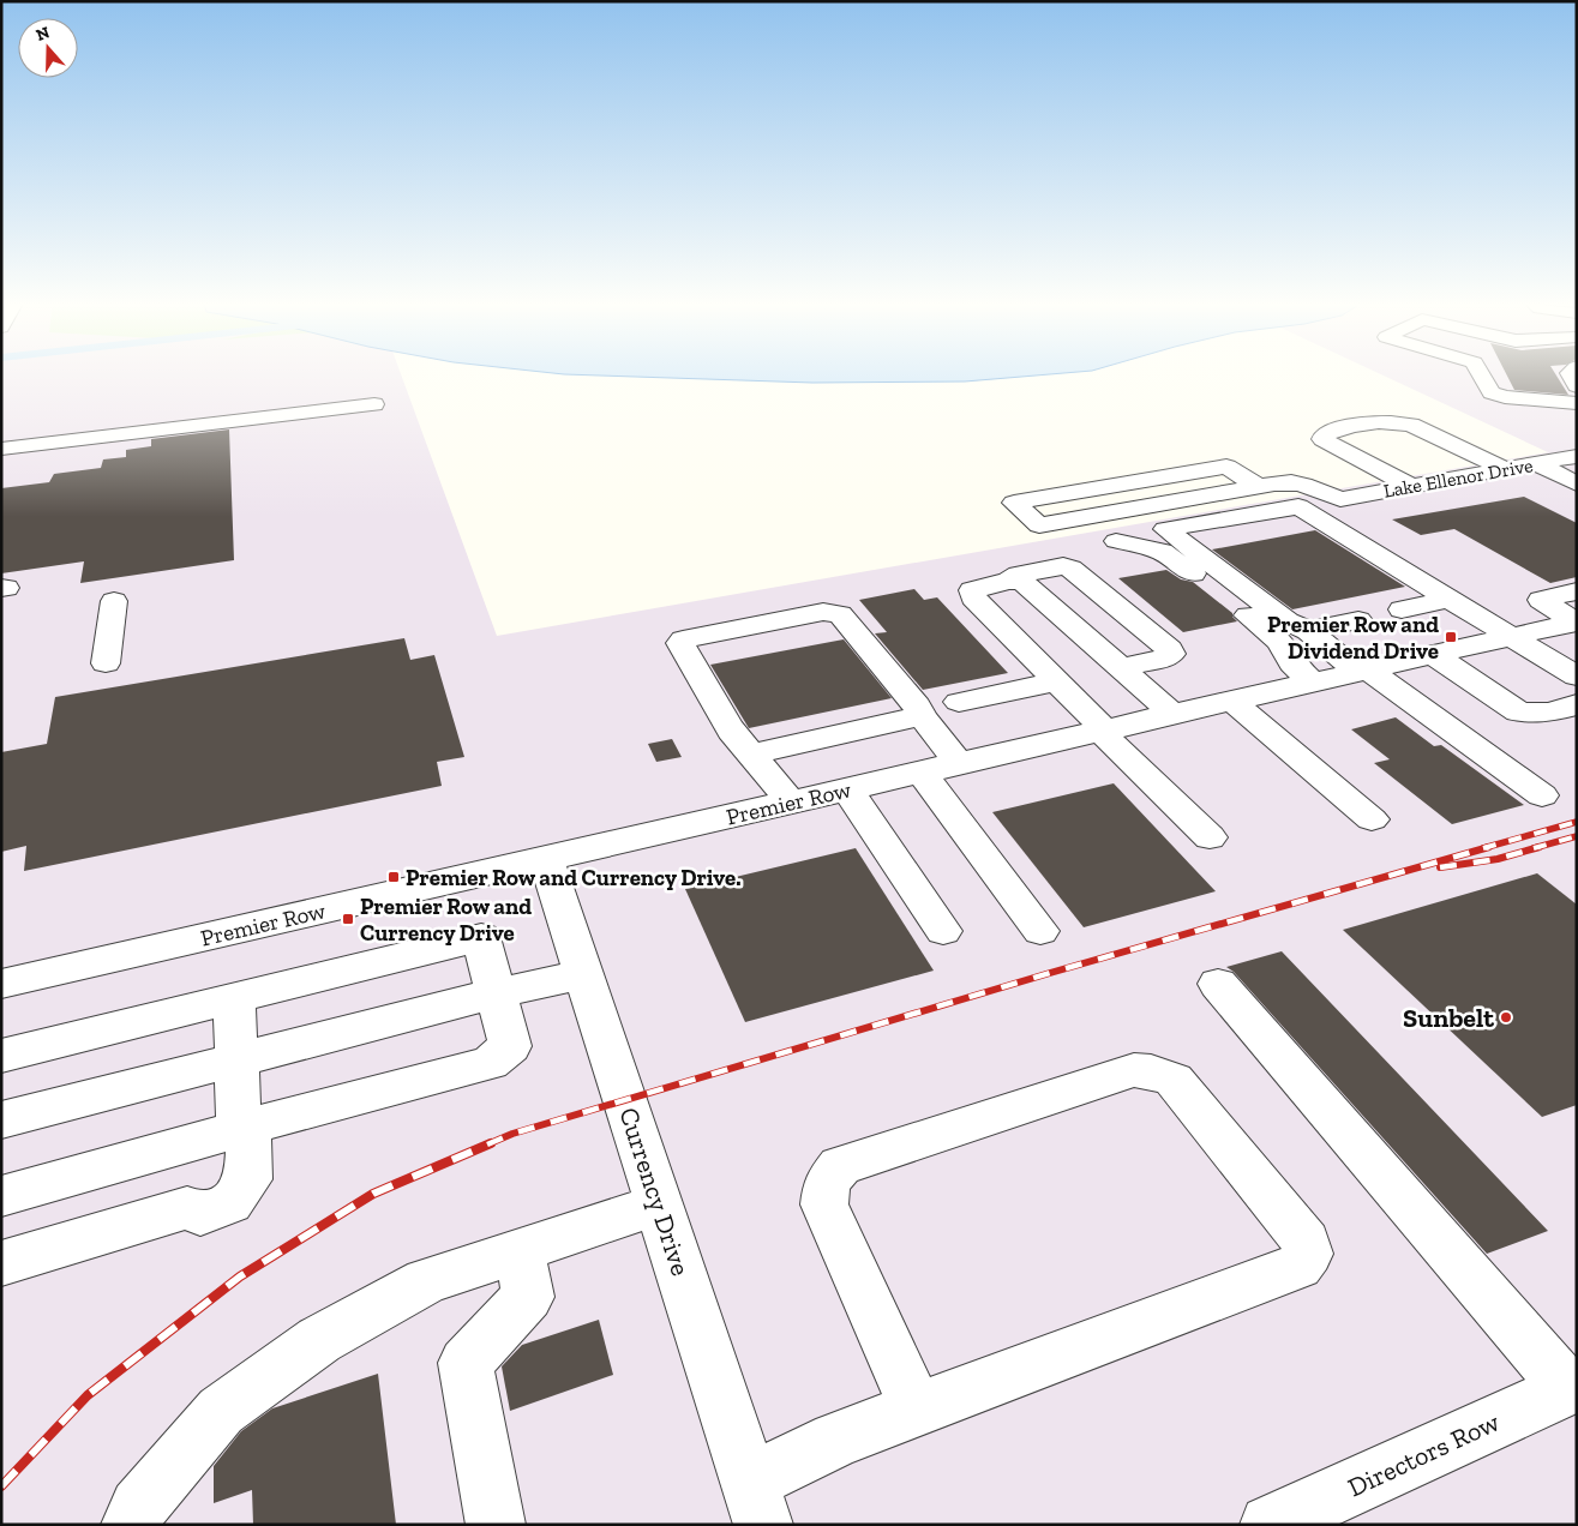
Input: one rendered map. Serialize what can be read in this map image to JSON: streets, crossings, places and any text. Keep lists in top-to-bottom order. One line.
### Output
{"streets":{"street":["Lake Ellenor Drive","Premier Row","Currency Drive","Directors Row"]},"crossings":[["Premier Row","Currency Drive"]],"places":{"transit":["Premier Row and Dividend Drive","Premier Row and Currency Drive.","Premier Row and Currency Drive"],"other":["Sunbelt"]},"north":"top"}
